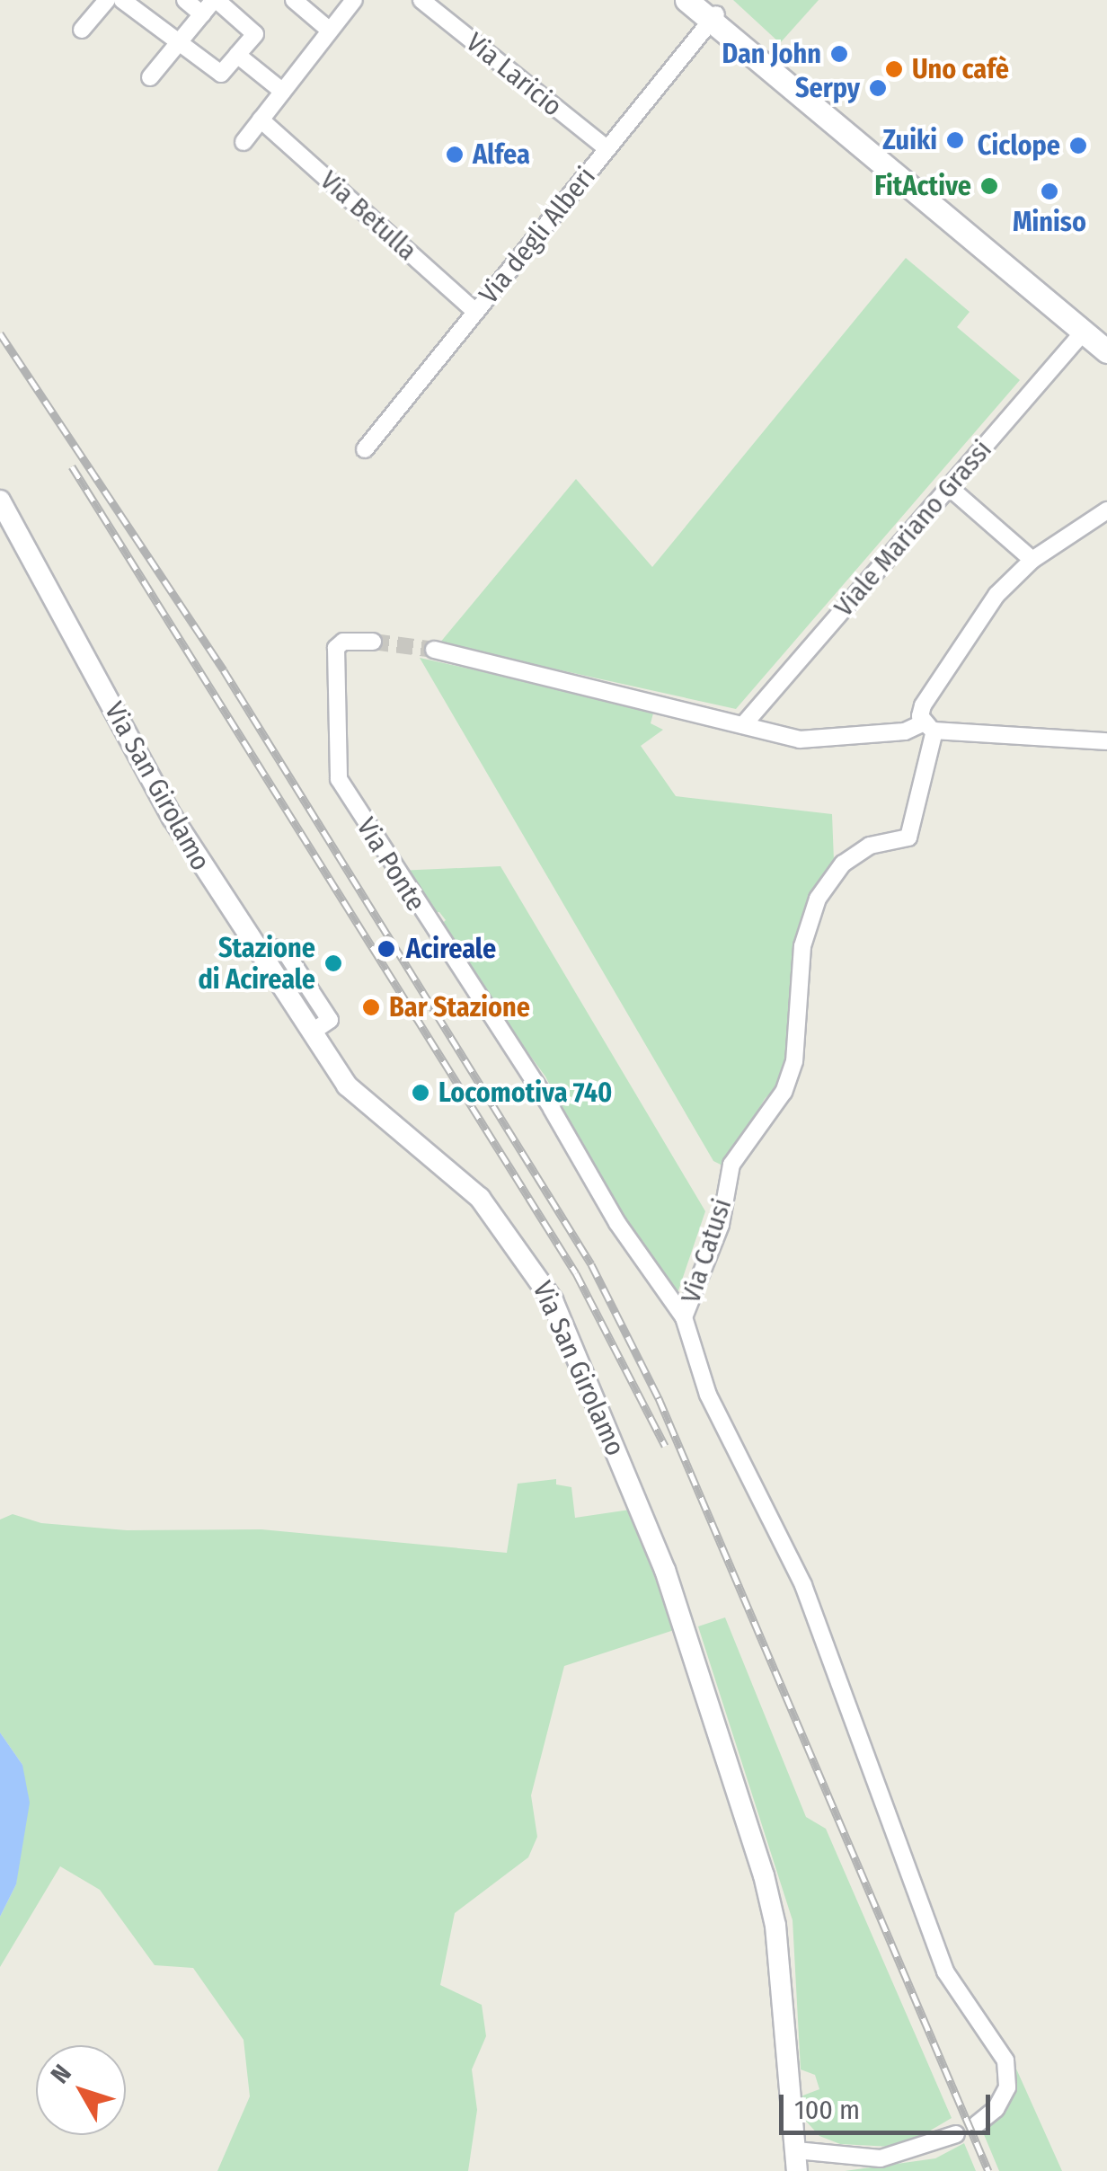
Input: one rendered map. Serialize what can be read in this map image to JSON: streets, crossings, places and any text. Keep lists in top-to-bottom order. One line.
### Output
{"streets":{"street":["Via Laricio","Via Betulla","Via degli Alberi","Viale Mariano Grassi","Via San Girolamo","Via Ponte","Via Catusi"]},"crossings":[["Via Laricio","Via degli Alberi"],["Via Betulla","Via degli Alberi"],["Via Ponte","Via Catusi"]],"places":["Dan John","Uno cafè","Serpy","Zuiki","Ciclope","Alfea","FitActive","Miniso","Acireale","Stazione di Acireale","Bar Stazione","Locomotiva 740"],"scale_bar":"100 m","north":"top left"}
